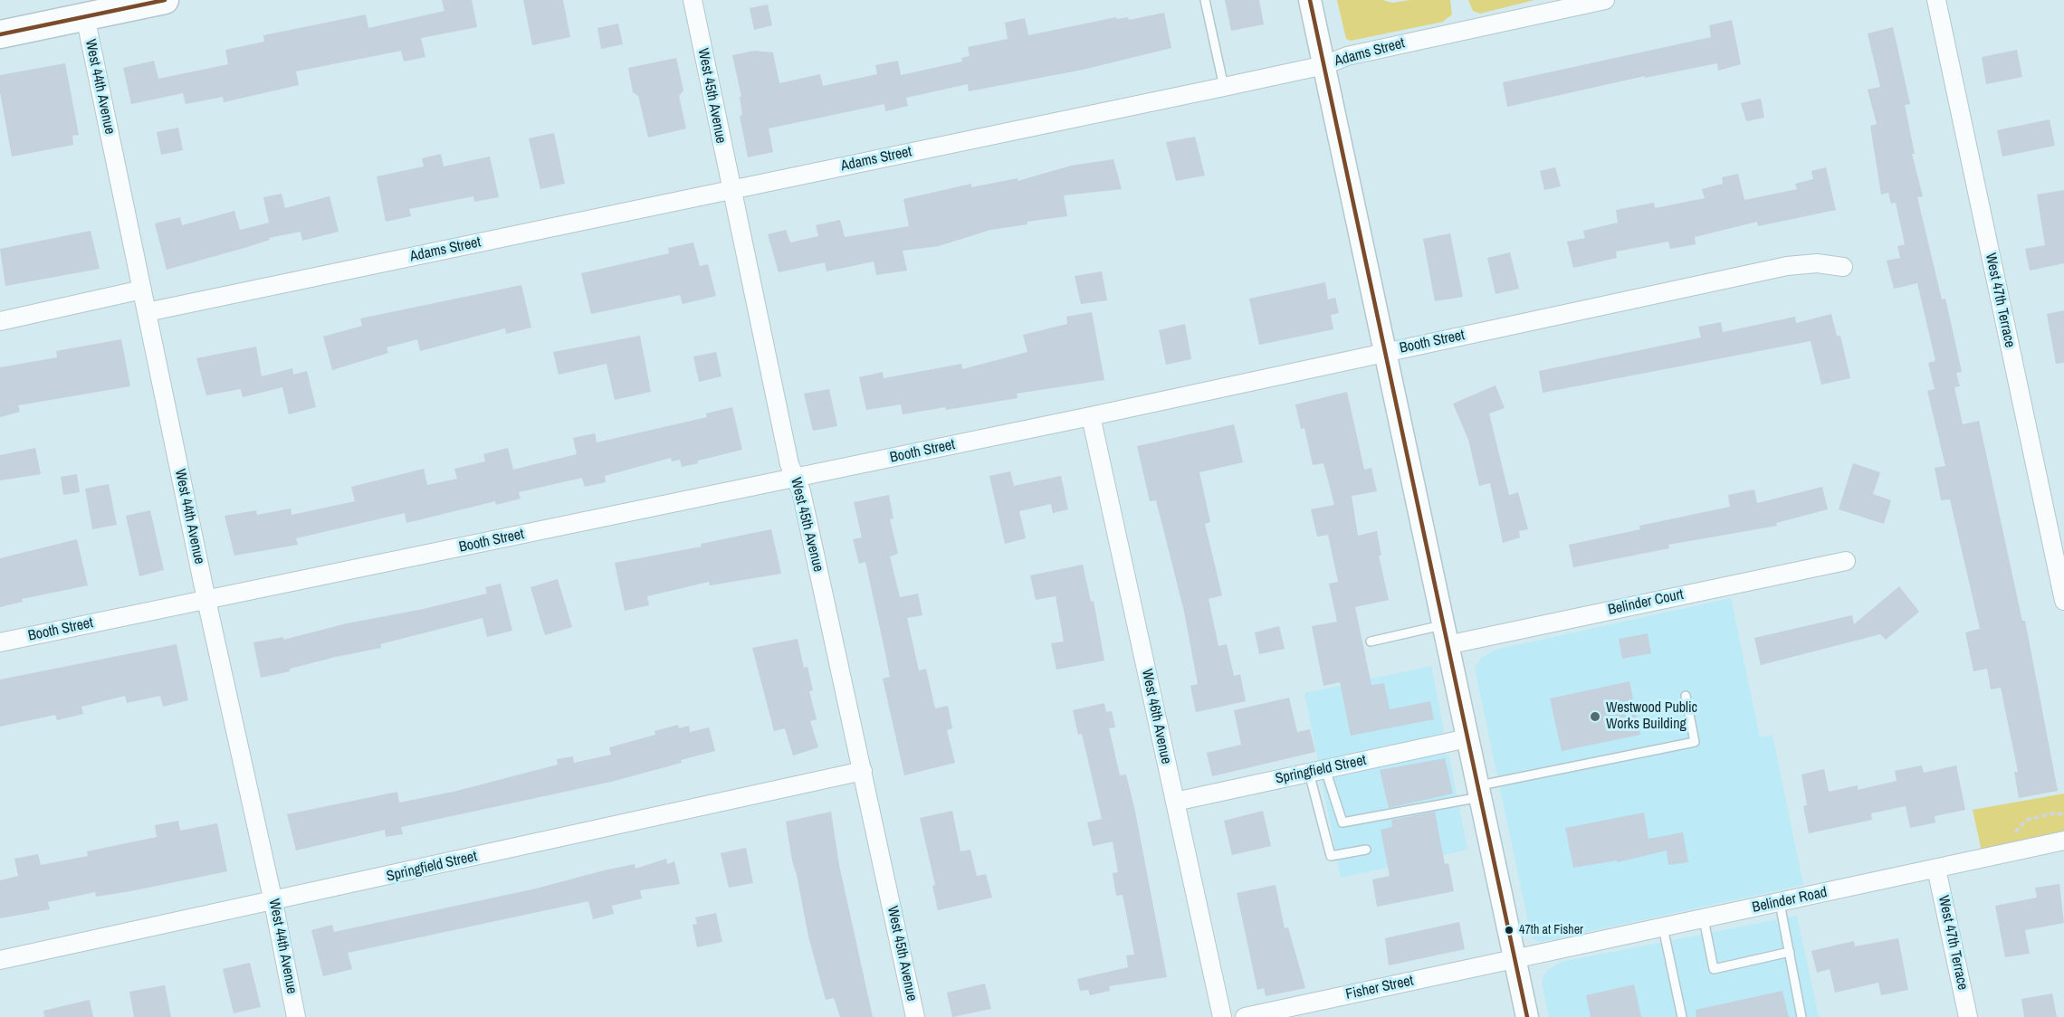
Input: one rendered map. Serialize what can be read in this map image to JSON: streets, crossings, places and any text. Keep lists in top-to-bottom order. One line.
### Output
{"streets":{"street":["Adams Street","West 44th Avenue","West 45th Avenue","West 47th Terrace","Booth Street","Belinder Court","West 46th Avenue","Springfield Street","Belinder Road","Fisher Street"]},"crossings":[["Adams Street","West 44th Avenue"],["Adams Street","West 45th Avenue"],["West 44th Avenue","Booth Street"],["West 44th Avenue","Springfield Street"],["West 45th Avenue","Booth Street"],["West 45th Avenue","Springfield Street"],["West 47th Terrace","Belinder Road"],["Booth Street","West 46th Avenue"],["West 46th Avenue","Springfield Street"],["Belinder Road","Fisher Street"]],"places":["Westwood Public Works Building","47th at Fisher"]}
